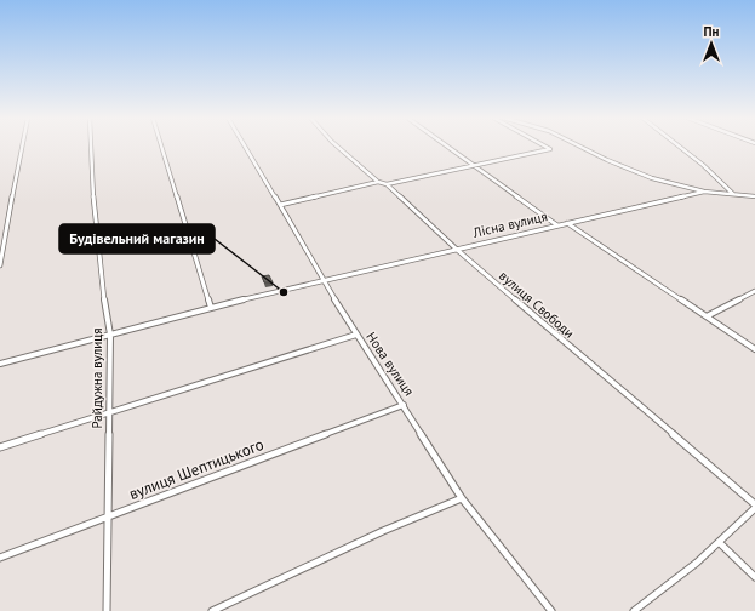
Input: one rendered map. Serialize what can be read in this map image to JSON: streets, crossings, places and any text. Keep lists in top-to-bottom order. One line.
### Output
{"streets":{"street":["Лісна вулиця","вулиця Свободи","Нова вулиця","Райдужна вулиця","вулиця Шептицького"]},"crossings":[["Лісна вулиця","вулиця Свободи"],["Лісна вулиця","Нова вулиця"],["Лісна вулиця","Райдужна вулиця"],["Нова вулиця","вулиця Шептицького"],["Райдужна вулиця","вулиця Шептицького"]],"places":["Будівельний магазин"],"north":"top"}
